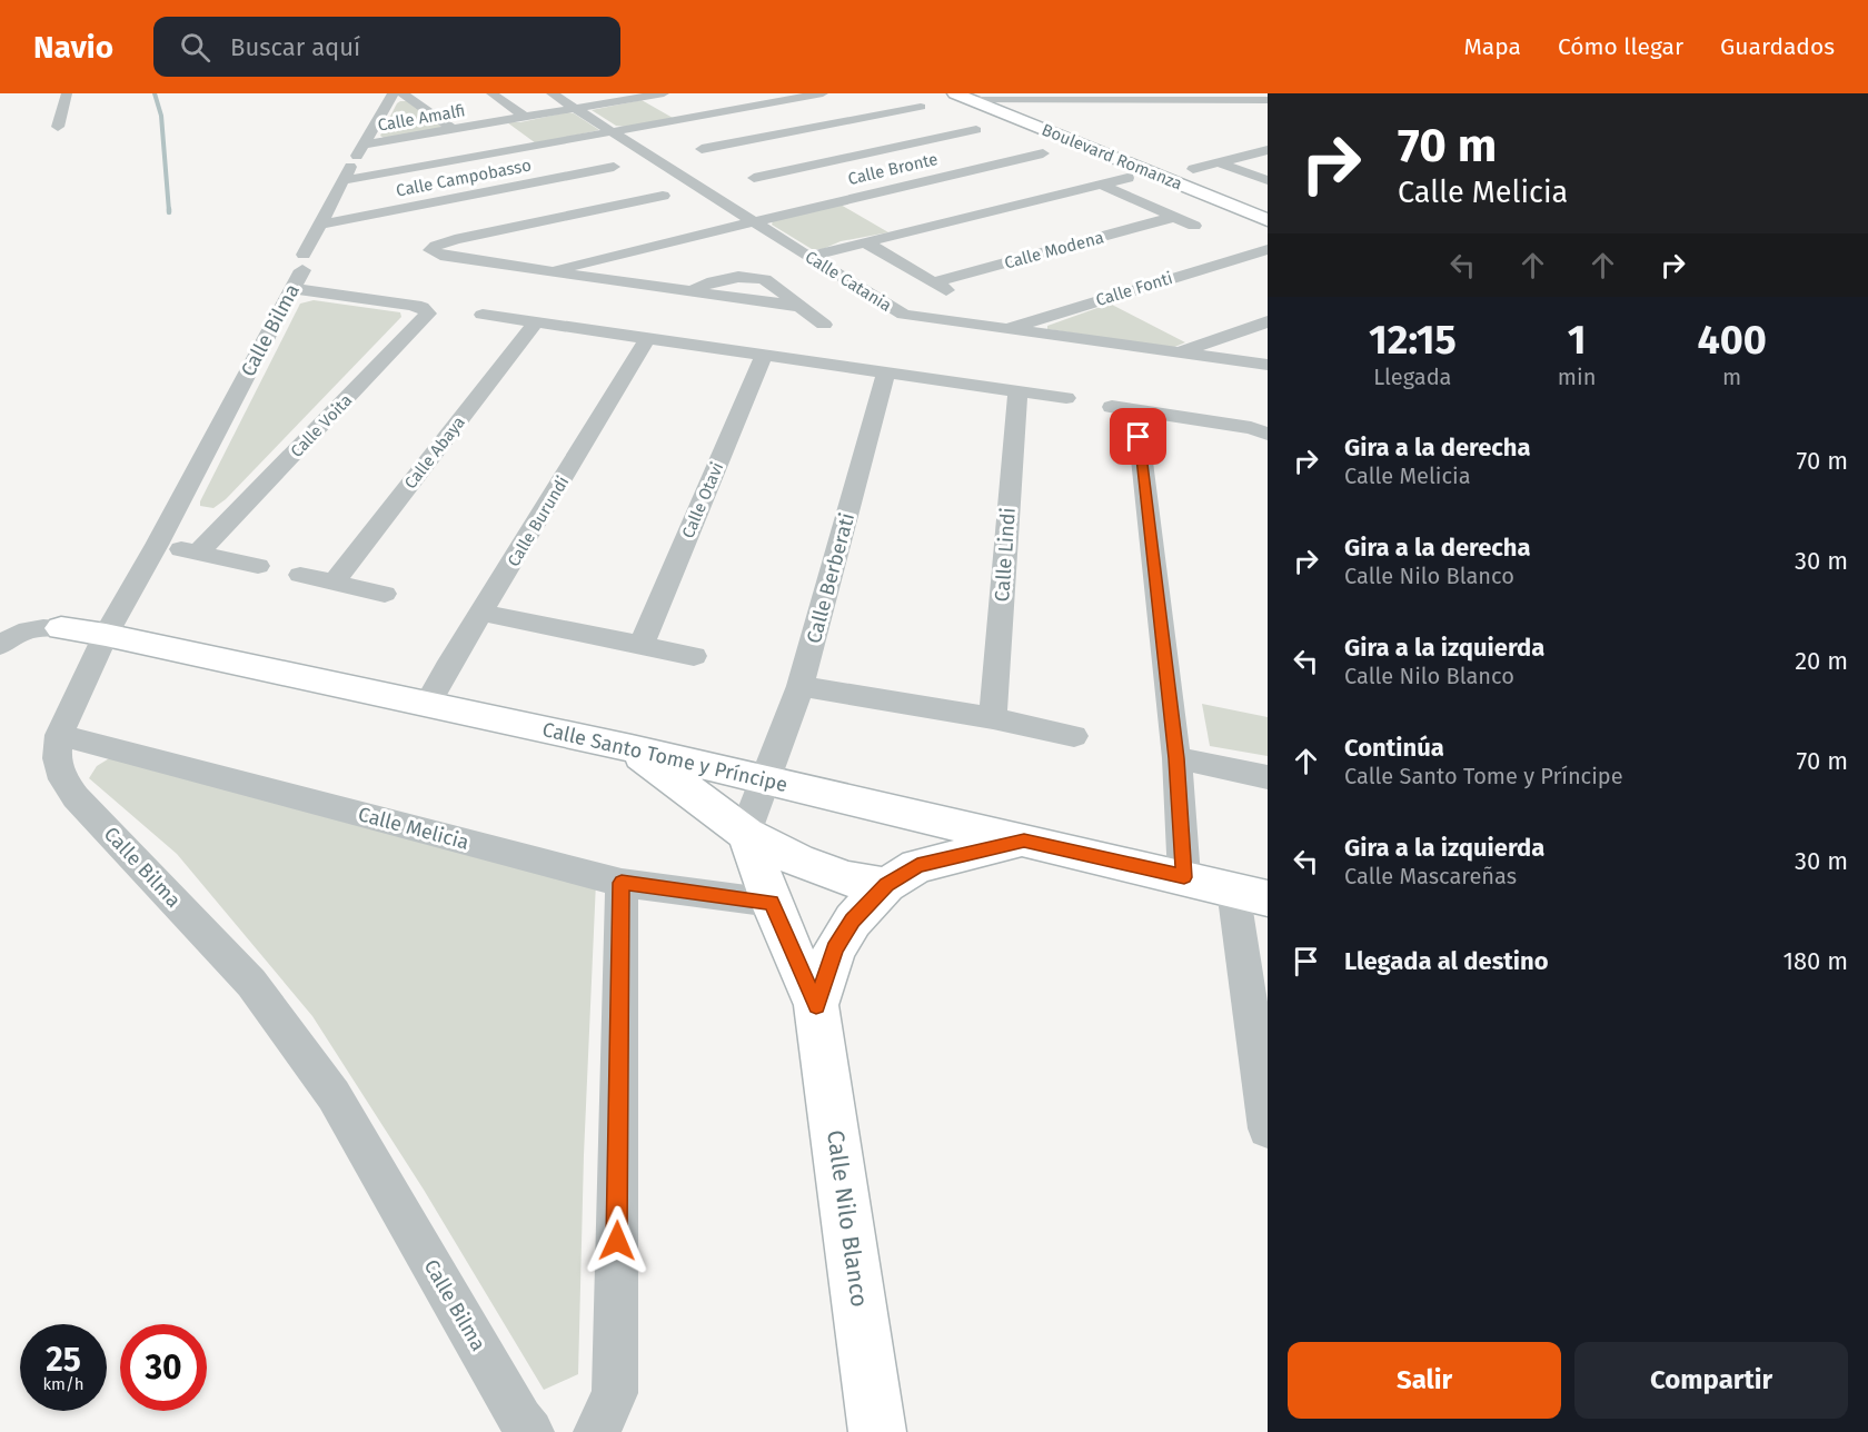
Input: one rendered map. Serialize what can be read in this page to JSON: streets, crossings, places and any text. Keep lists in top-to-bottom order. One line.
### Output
{"streets":{"street":["Calle Amalfi","Boulevard Romanza","Calle Bronte","Calle Campobasso","Calle Modena","Calle Catania","Calle Fonti","Calle Bilma","Calle Voita","Calle Abaya","Calle Otavi","Calle Burundi","Calle Lindi","Calle Berberati","Calle Santo Tome y Príncipe","Calle Melicia","Calle Nilo Blanco"]},"crossings":[["Calle Amalfi","Calle Catania"],["Calle Amalfi","Calle Bilma"],["Calle Bronte","Calle Catania"],["Calle Campobasso","Calle Bilma"],["Calle Catania","Calle Fonti"],["Calle Bilma","Calle Voita"],["Calle Bilma","Calle Santo Tome y Príncipe"],["Calle Bilma","Calle Melicia"],["Calle Burundi","Calle Santo Tome y Príncipe"],["Calle Berberati","Calle Santo Tome y Príncipe"],["Calle Berberati","Calle Nilo Blanco"],["Calle Melicia","Calle Nilo Blanco"]],"page":{"header":"Navio","search":"Buscar aquí","nav":["Mapa","Cómo llegar","Guardados"],"turn":["70 m","Calle Melicia"],"eta":["12:15","Llegada","1","min","400","m"],"list":[{"name":"Gira a la derecha","note":"Calle Melicia","value":"70 m"},{"name":"Gira a la derecha","note":"Calle Nilo Blanco","value":"30 m"},{"name":"Gira a la izquierda","note":"Calle Nilo Blanco","value":"20 m"},{"name":"Continúa","note":"Calle Santo Tome y Príncipe","value":"70 m"},{"name":"Gira a la izquierda","note":"Calle Mascareñas","value":"30 m"},{"name":"Llegada al destino","value":"180 m"}],"speed":"25 km/h","limit":"30","buttons":["Salir","Compartir"]}}
